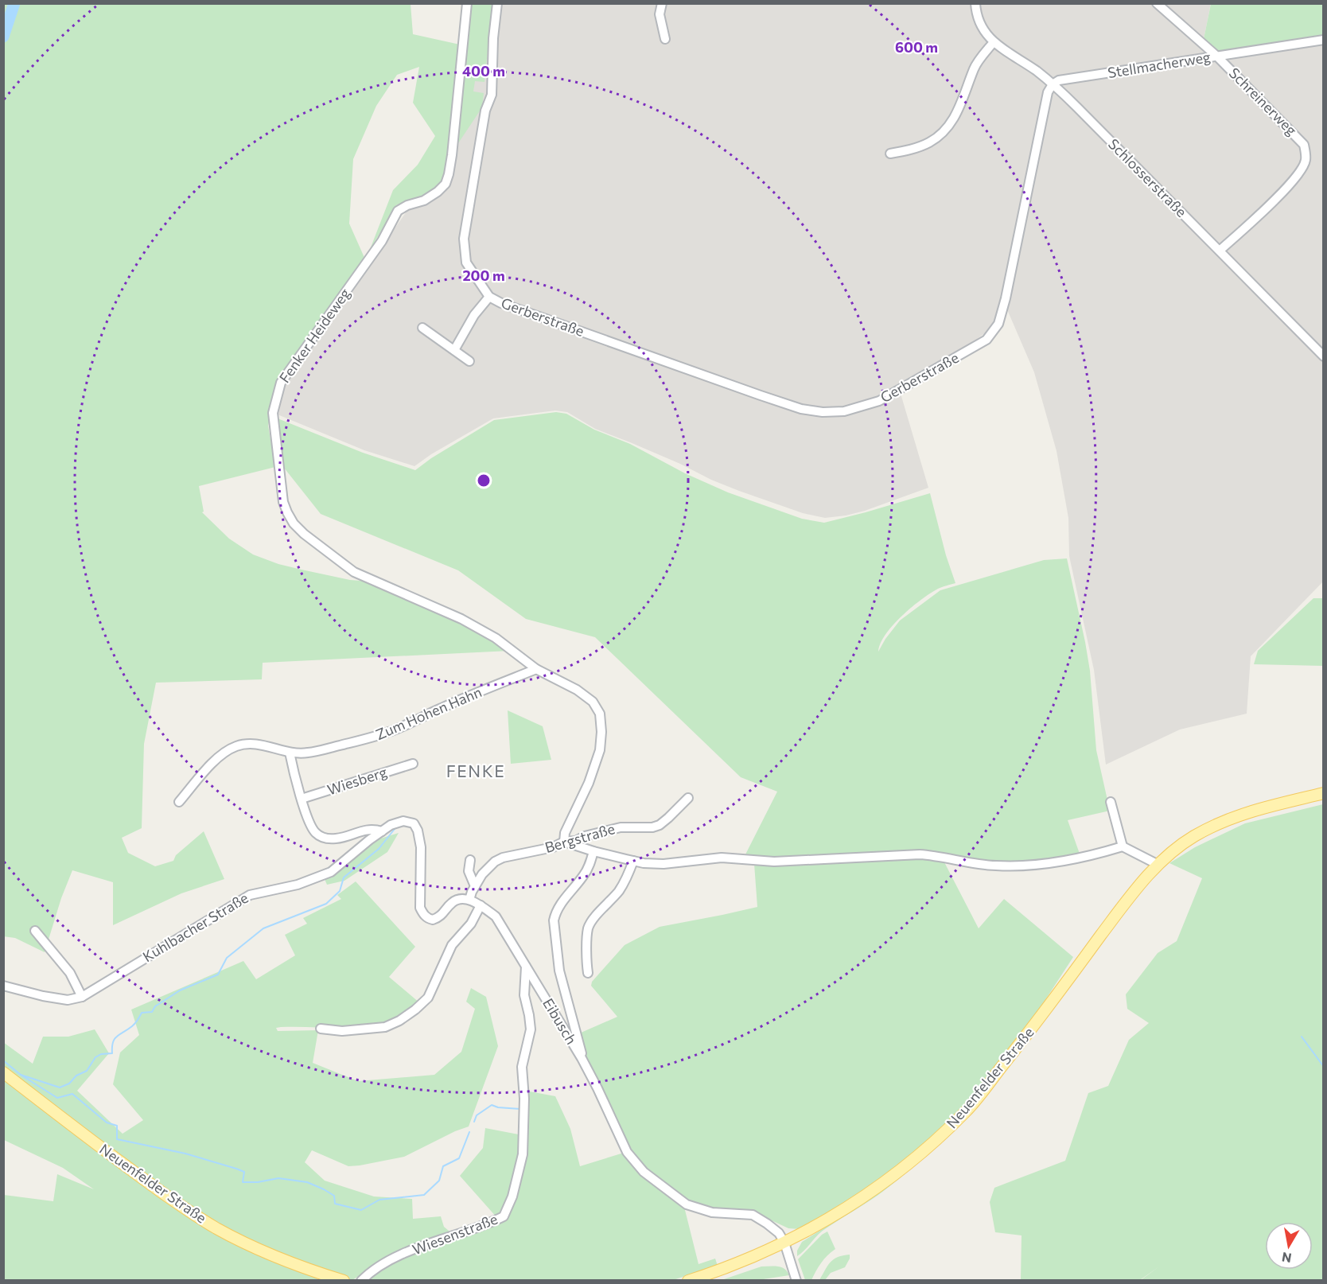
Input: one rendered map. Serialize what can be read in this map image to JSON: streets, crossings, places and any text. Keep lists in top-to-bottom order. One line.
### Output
{"streets":{"main road":["Neuenfelder Straße"],"street":["Stellmacherweg","Schreinerweg","Schlosserstraße","Gerberstraße","Fenker Heideweg","Zum Hohen Hahn","Wiesberg","Bergstraße","Kuhlbacher Straße","Eibusch","Wiesenstraße"]},"crossings":[["Stellmacherweg","Schreinerweg"],["Stellmacherweg","Schlosserstraße"],["Stellmacherweg","Gerberstraße"],["Schreinerweg","Schlosserstraße"],["Schlosserstraße","Gerberstraße"],["Fenker Heideweg","Zum Hohen Hahn"],["Fenker Heideweg","Bergstraße"],["Bergstraße","Eibusch"],["Eibusch","Neuenfelder Straße"],["Eibusch","Wiesenstraße"]],"districts":["FENKE"],"north":"bottom","rings":["600 m","400 m","200 m"]}
